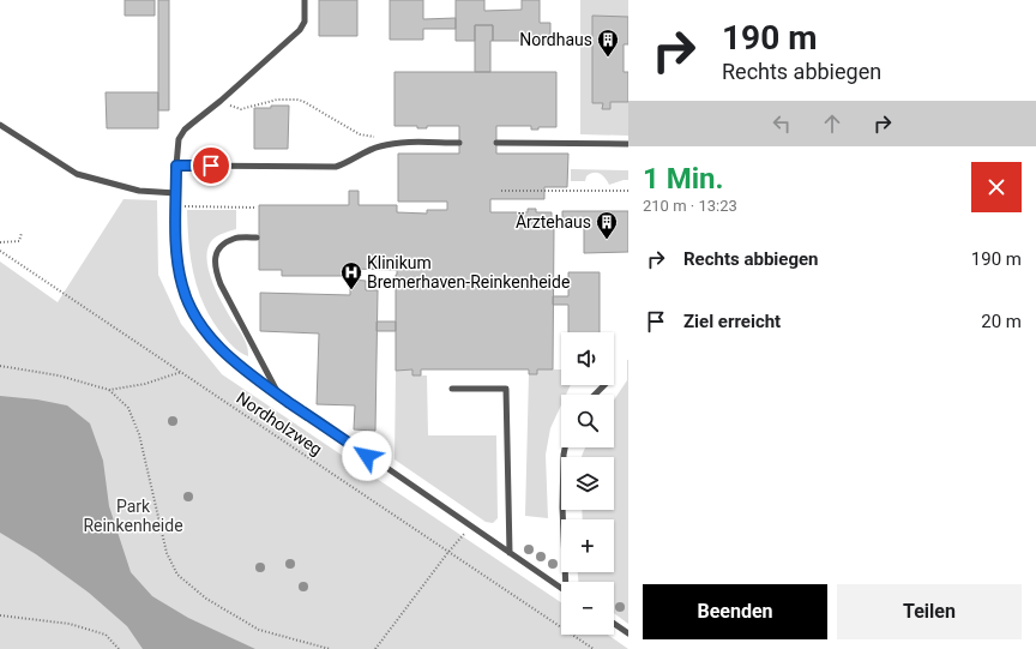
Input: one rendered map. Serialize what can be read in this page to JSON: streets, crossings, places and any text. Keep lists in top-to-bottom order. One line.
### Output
{"streets":{"path":["Nordholzweg"]},"parks":["Park Reinkenheide"],"places":{"building":["Nordhaus","Ärztehaus"],"hospital":["Klinikum Bremerhaven-Reinkenheide"]},"page":{"turn":["190 m","Rechts abbiegen"],"heading":["1 Min.","210 m · 13:23"],"list":[{"name":"Rechts abbiegen","value":"190 m"},{"name":"Ziel erreicht","value":"20 m"}],"map_buttons":["+","−"],"buttons":["Beenden","Teilen"]}}
